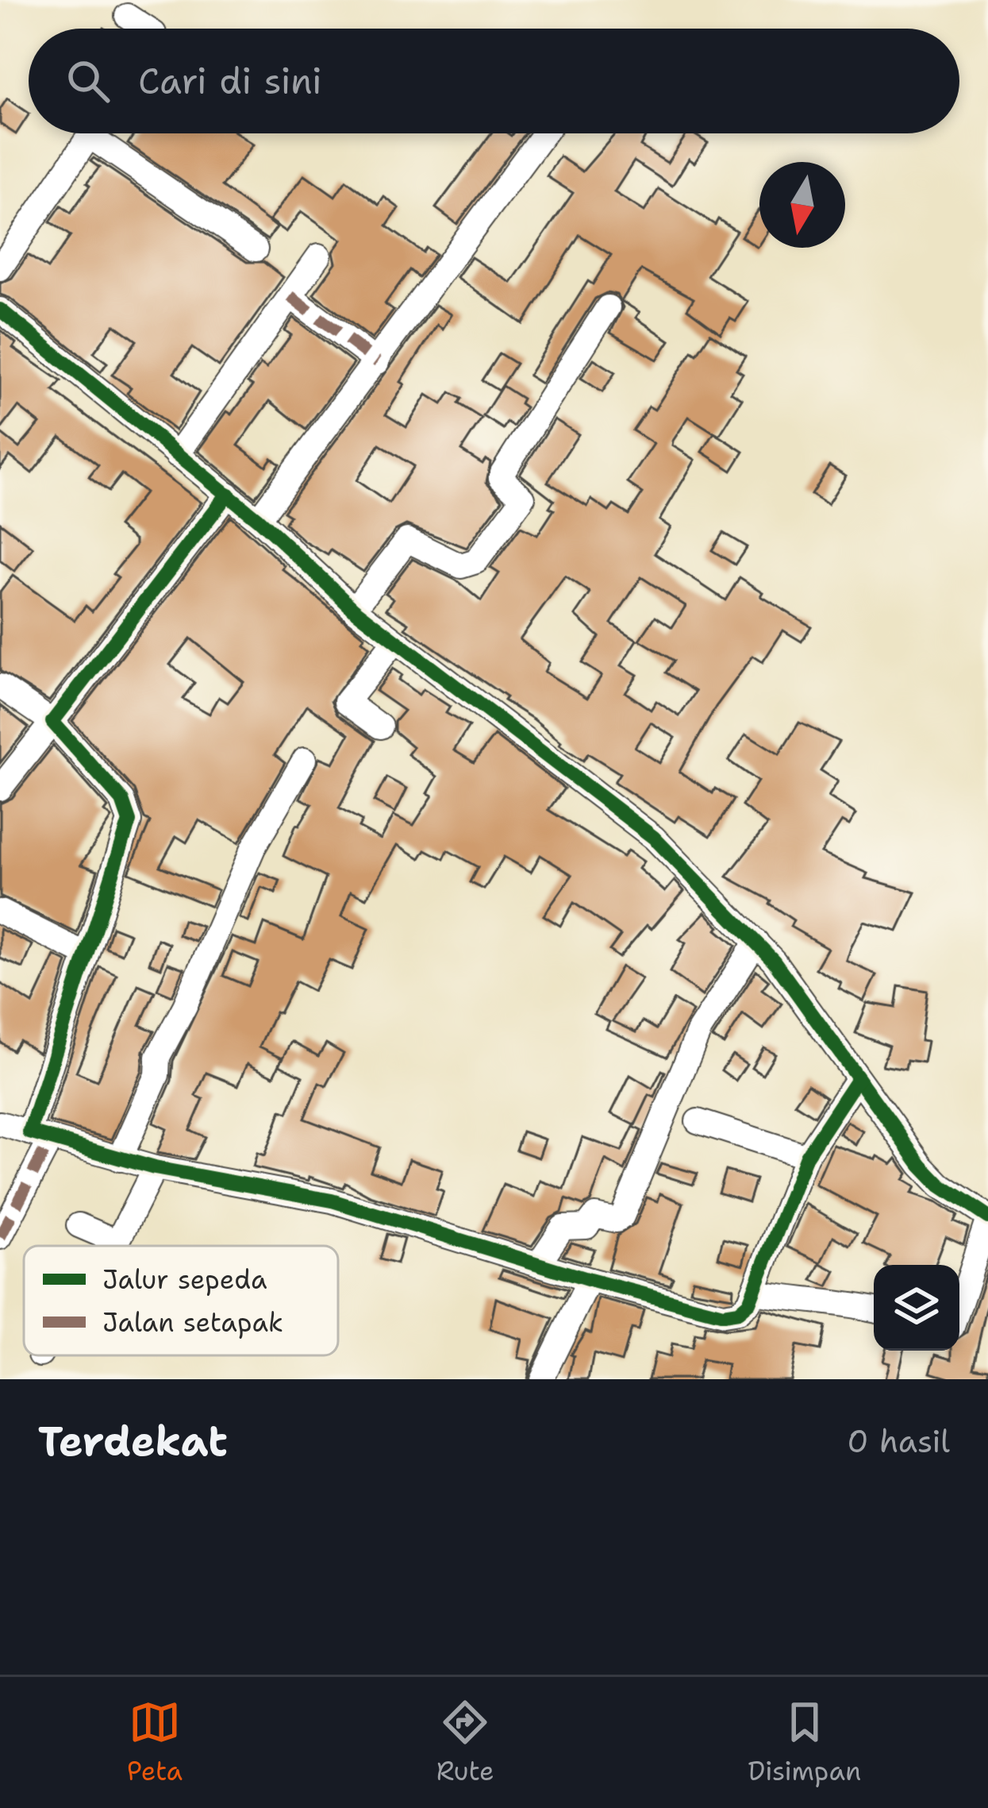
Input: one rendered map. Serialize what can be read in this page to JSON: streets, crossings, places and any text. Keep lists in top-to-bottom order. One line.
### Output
{"legend":["Jalur sepeda","Jalan setapak"],"north":"bottom","page":{"search":"Cari di sini","heading":["Terdekat","0 hasil"],"nav":["Peta","Rute","Disimpan"]}}
